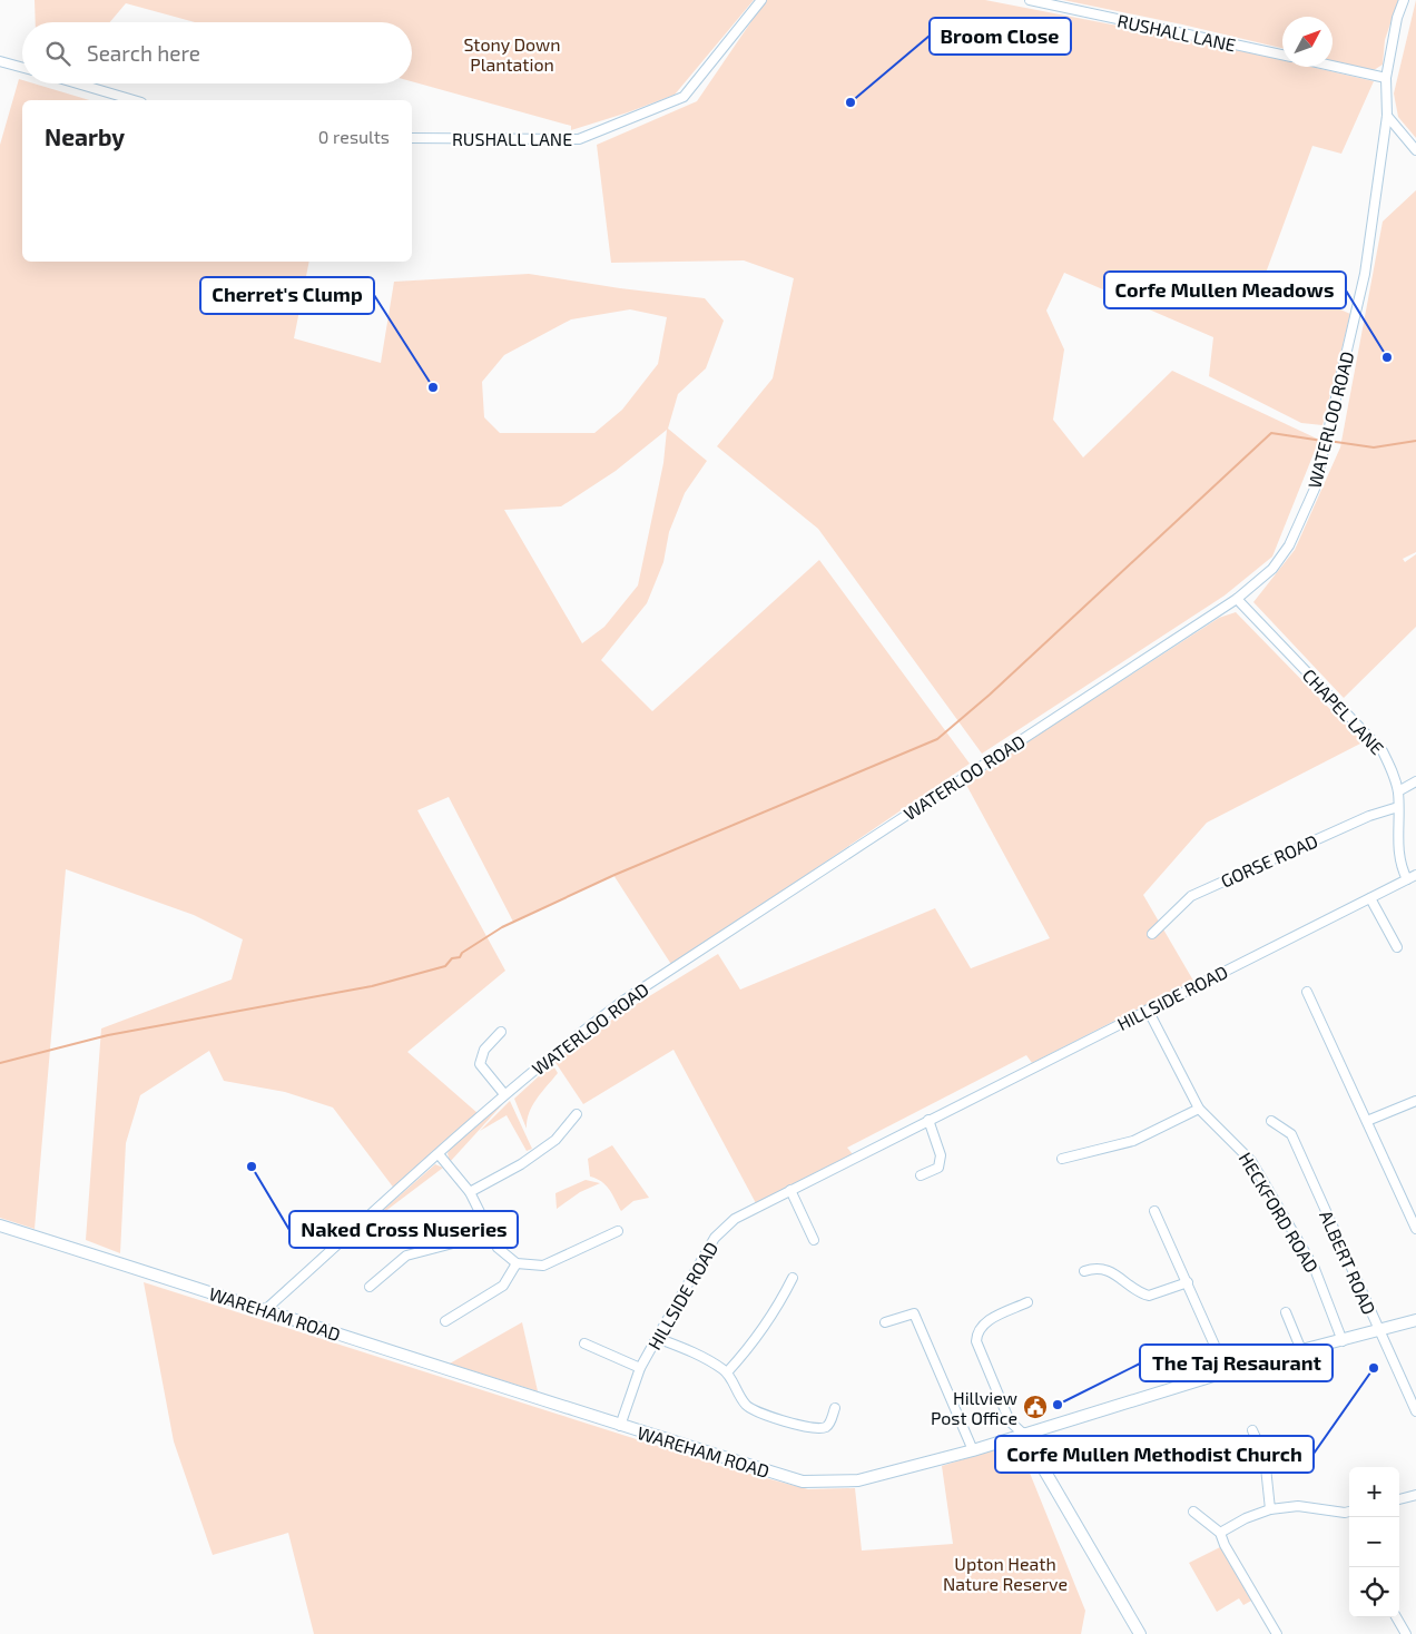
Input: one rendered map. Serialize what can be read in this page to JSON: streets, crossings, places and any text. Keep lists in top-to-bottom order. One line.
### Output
{"streets":{"street":["RUSHALL LANE","WATERLOO ROAD","CHAPEL LANE","GORSE ROAD","HILLSIDE ROAD","HECKFORD ROAD","ALBERT ROAD","WAREHAM ROAD"]},"crossings":[["WATERLOO ROAD","CHAPEL LANE"],["WATERLOO ROAD","WAREHAM ROAD"],["CHAPEL LANE","GORSE ROAD"],["CHAPEL LANE","HILLSIDE ROAD"],["HILLSIDE ROAD","HECKFORD ROAD"],["HILLSIDE ROAD","WAREHAM ROAD"],["HECKFORD ROAD","WAREHAM ROAD"],["ALBERT ROAD","WAREHAM ROAD"]],"parks":["Stony Down Plantation","Upton Heath Nature Reserve"],"places":{"other":["Broom Close","Corfe Mullen Meadows","Cherret's Clump","Naked Cross Nuseries","Corfe Mullen Methodist Church","The Taj Resaurant"],"public building":["Hillview Post Office"]},"north":"top right","page":{"search":"Search here","heading":["Nearby","0 results"],"map_buttons":["+","−"]}}
